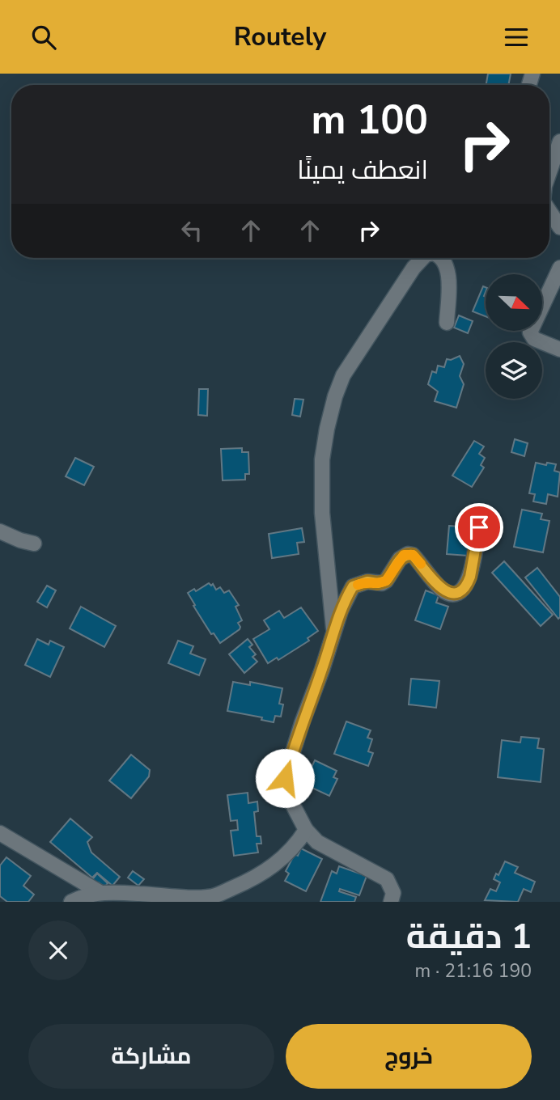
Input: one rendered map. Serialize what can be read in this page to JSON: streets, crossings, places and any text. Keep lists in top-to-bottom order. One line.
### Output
{"north":"bottom right","page":{"header":"Routely","turn":["100 m","انعطف يمينًا"],"heading":["1 دقيقة","190 m · 21:16"],"buttons":["خروج","مشاركة"]}}
